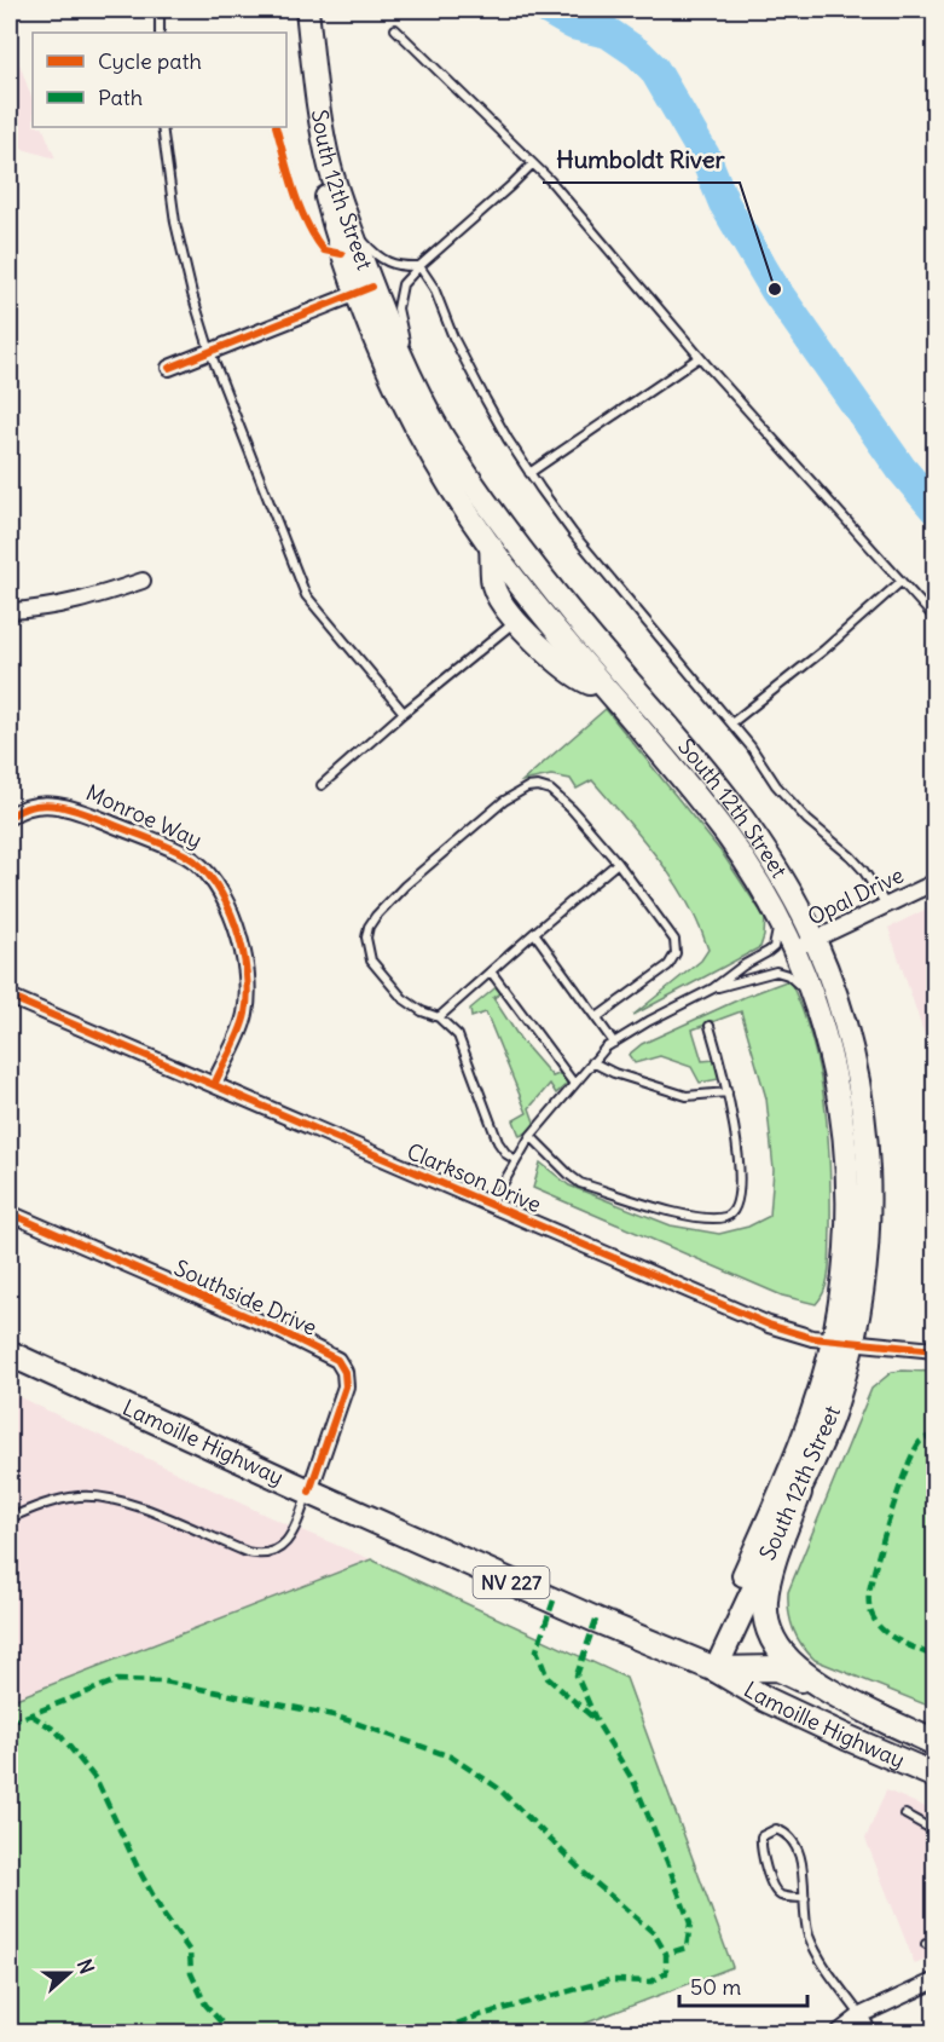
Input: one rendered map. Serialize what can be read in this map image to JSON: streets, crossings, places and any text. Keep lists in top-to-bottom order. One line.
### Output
{"streets":{"main road":["South 12th Street","Lamoille Highway","NV 227"],"street":["Monroe Way","Opal Drive","Clarkson Drive","Southside Drive"]},"crossings":[["South 12th Street","Opal Drive"],["South 12th Street","Clarkson Drive"],["South 12th Street","Lamoille Highway"],["Monroe Way","Clarkson Drive"],["Southside Drive","Lamoille Highway"]],"places":["Humboldt River"],"legend":["Cycle path","Path"],"scale_bar":"50 m","north":"right"}
